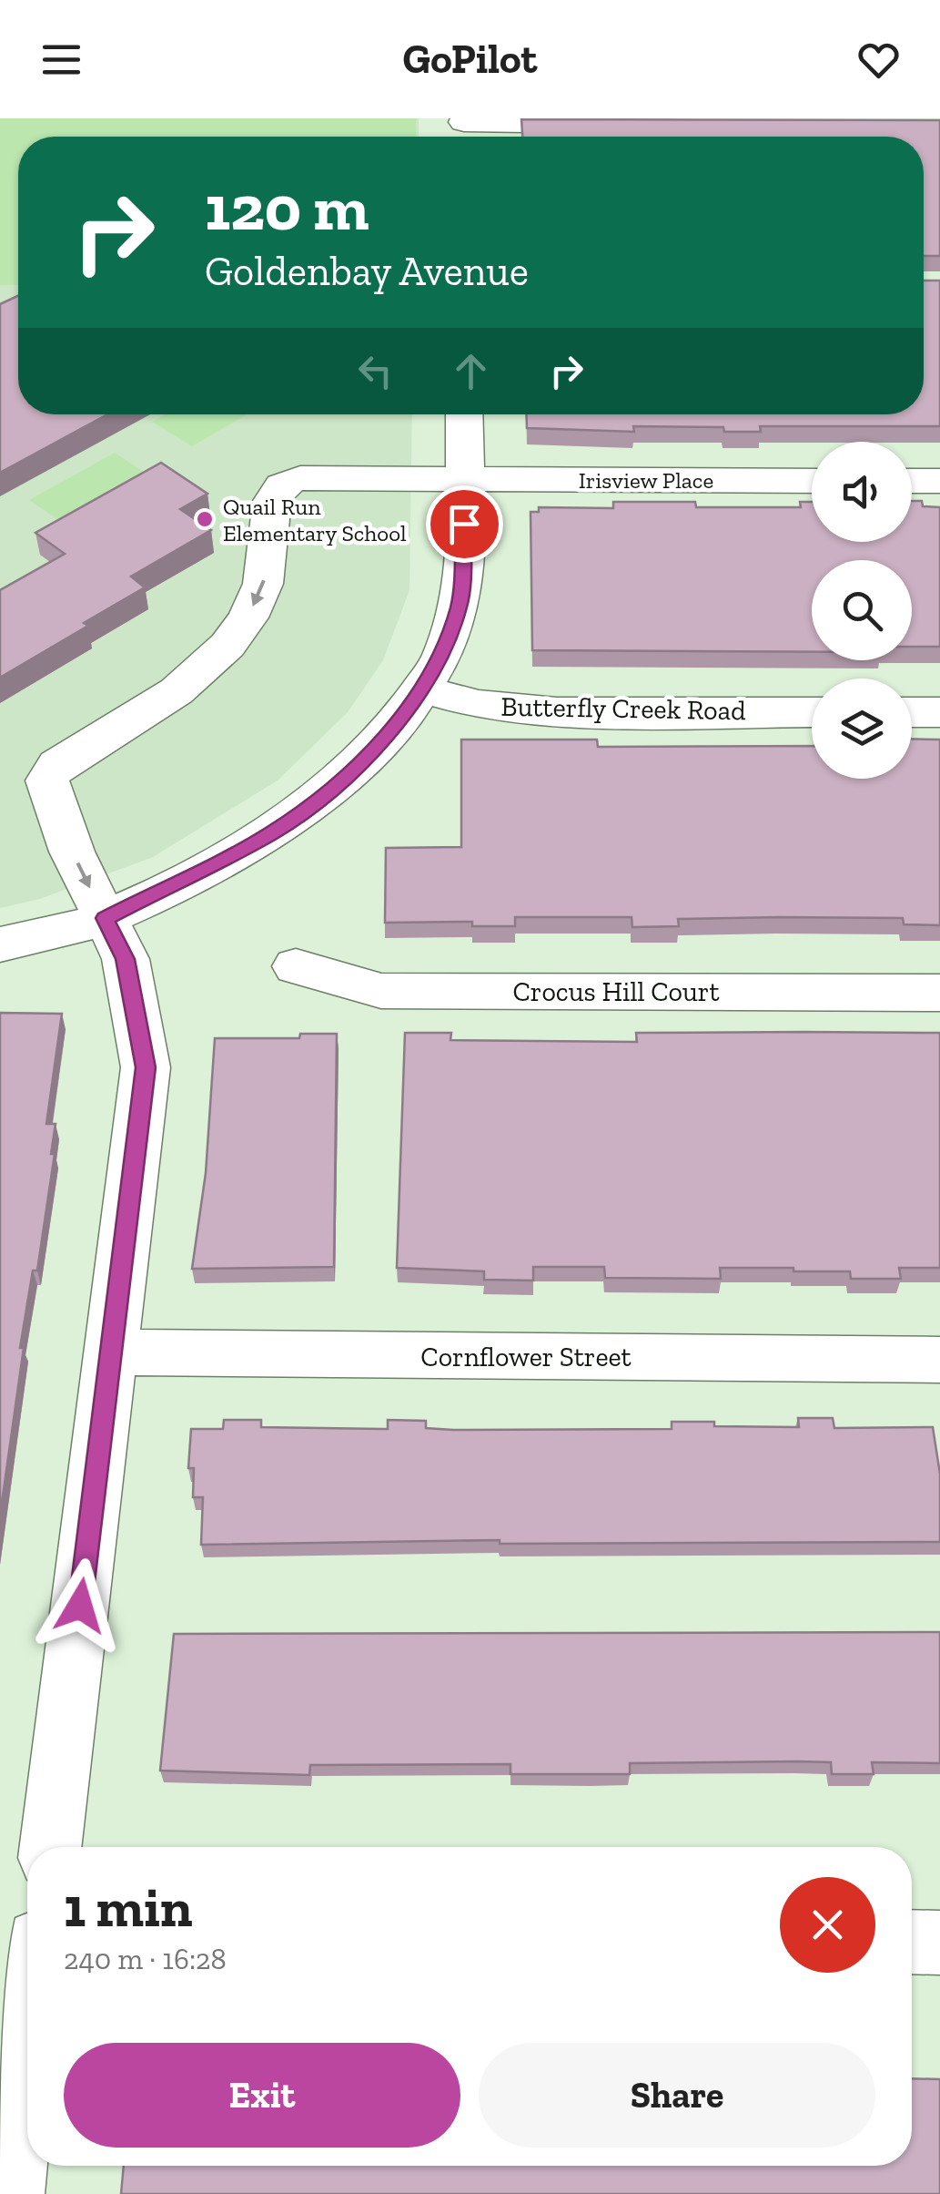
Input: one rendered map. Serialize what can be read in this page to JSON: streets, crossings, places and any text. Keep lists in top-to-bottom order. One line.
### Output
{"streets":{"street":["Irisview Place","Butterfly Creek Road","Crocus Hill Court","Cornflower Street"]},"places":["Quail Run Elementary School"],"page":{"header":"GoPilot","turn":["120 m","Goldenbay Avenue"],"heading":["1 min","240 m · 16:28"],"buttons":["Exit","Share"]}}
